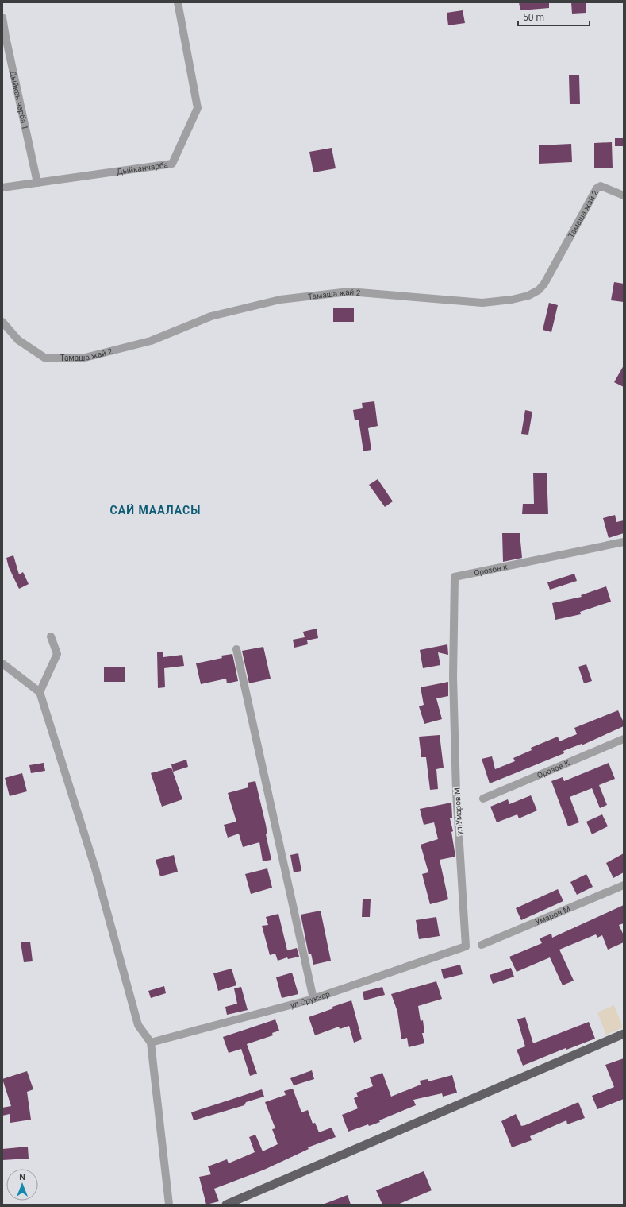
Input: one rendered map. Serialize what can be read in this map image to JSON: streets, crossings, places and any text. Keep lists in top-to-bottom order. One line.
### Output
{"streets":{"street":["Дыйкан чарба 1","Дыйканчарба","Тамаша жай 2","Орозов к","Орозов К","ул Умаров М","Умаров М","ул Орукзар"]},"crossings":[["Дыйкан чарба 1","Дыйканчарба"],["Орозов к","ул Умаров М"],["ул Умаров М","ул Орукзар"]],"districts":["САЙ МААЛАСЫ"],"scale_bar":"50 m","north":"top"}
